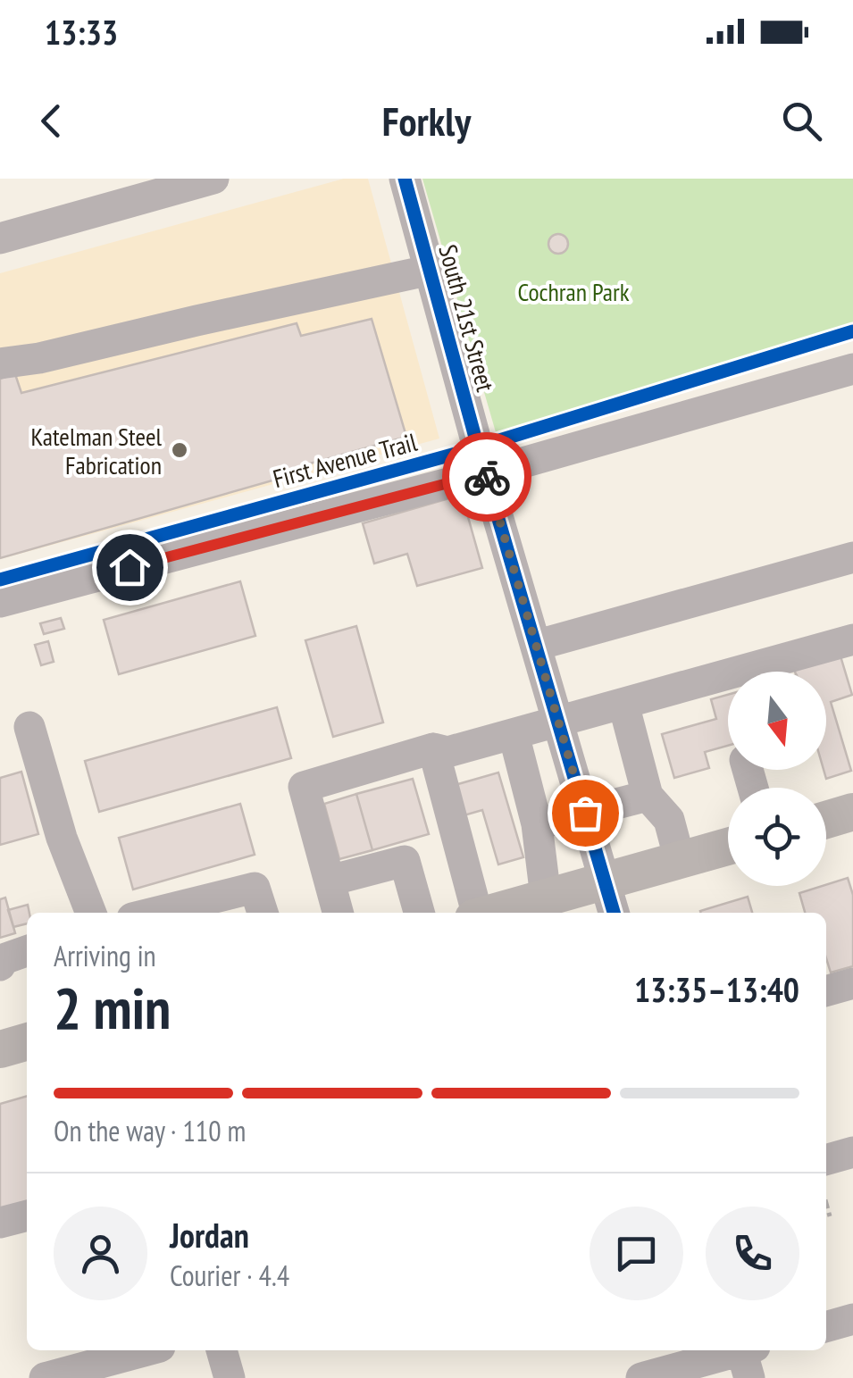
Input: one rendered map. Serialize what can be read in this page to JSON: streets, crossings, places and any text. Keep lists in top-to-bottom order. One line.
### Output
{"streets":{"street":["South 21st Street"],"cycle path":["First Avenue Trail"]},"parks":["Cochran Park"],"places":["Katelman Steel Fabrication"],"north":"bottom","page":{"status":"13:33","header":"Forkly","heading":["2 min","Arriving in","13:35–13:40"],"panel":["Jordan","Courier · 4.4"],"bar":"On the way · 110 m"}}
